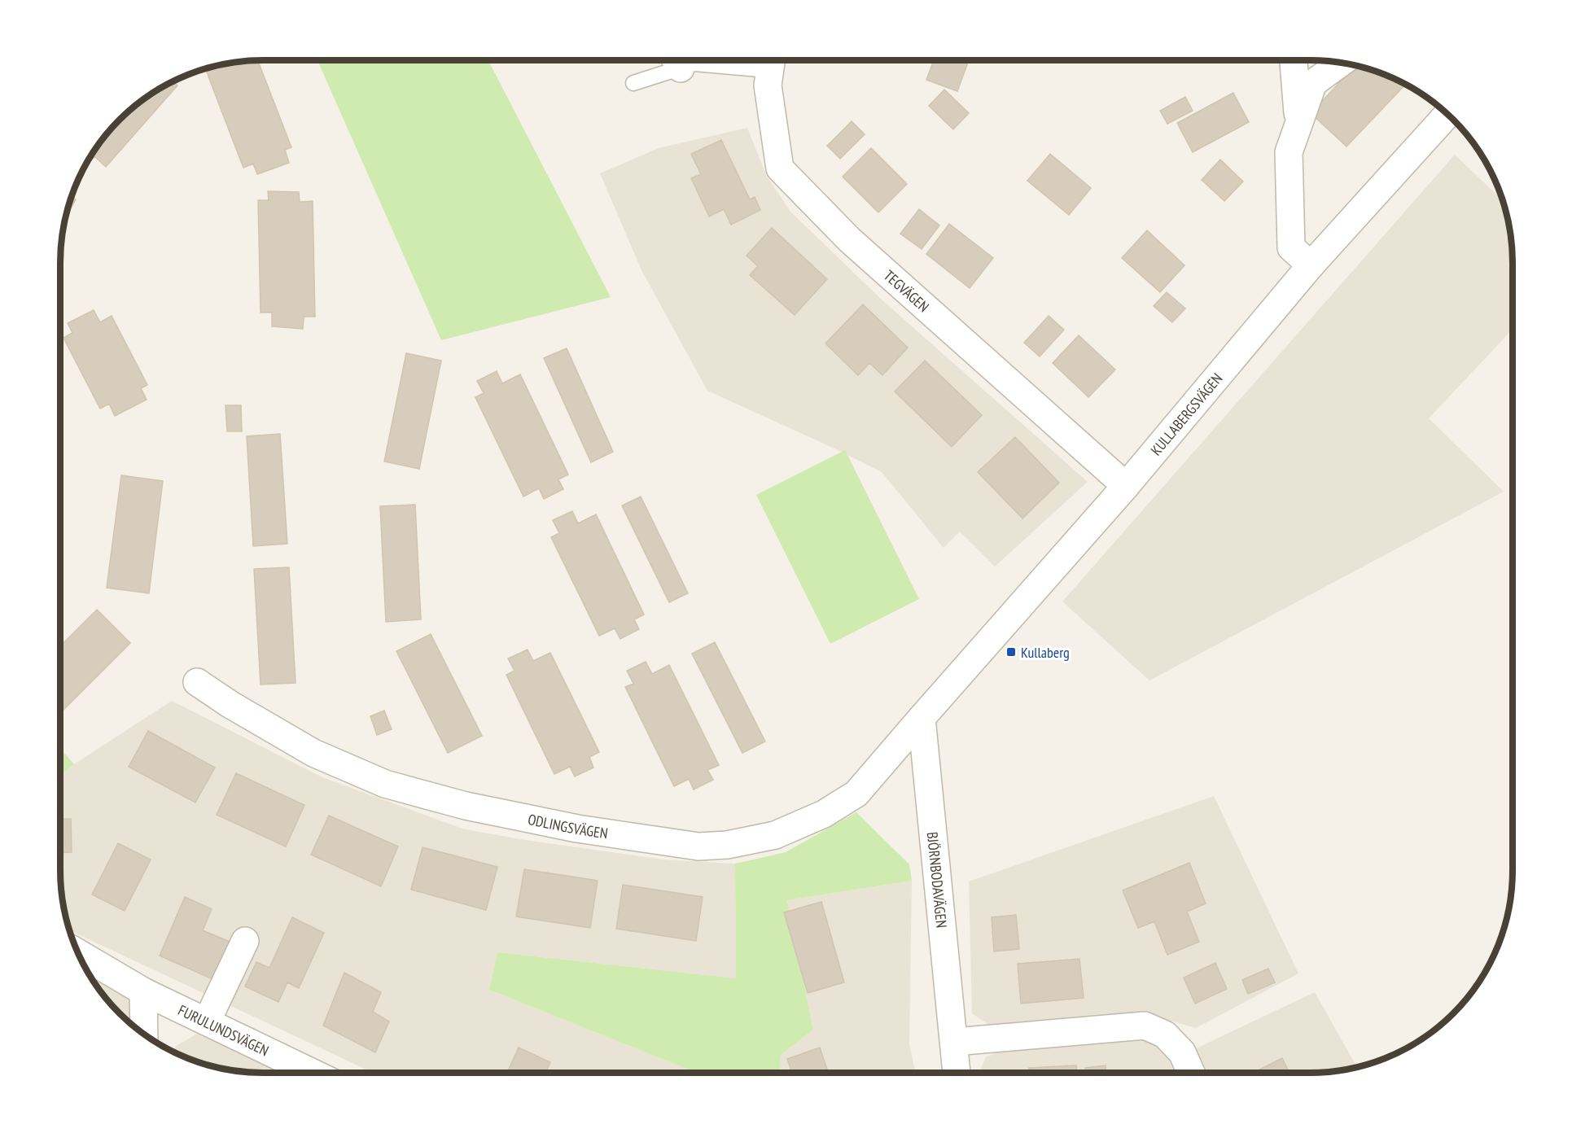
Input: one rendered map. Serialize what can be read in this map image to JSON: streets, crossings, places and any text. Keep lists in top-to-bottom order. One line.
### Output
{"streets":{"street":["TEGVÄGEN","KULLABERGSVÄGEN","ODLINGSVÄGEN","BJÖRNBODAVÄGEN","FURULUNDSVÄGEN"]},"crossings":[["TEGVÄGEN","KULLABERGSVÄGEN"],["KULLABERGSVÄGEN","ODLINGSVÄGEN"],["KULLABERGSVÄGEN","BJÖRNBODAVÄGEN"],["ODLINGSVÄGEN","BJÖRNBODAVÄGEN"]],"places":{"transit":["Kullaberg"]}}
